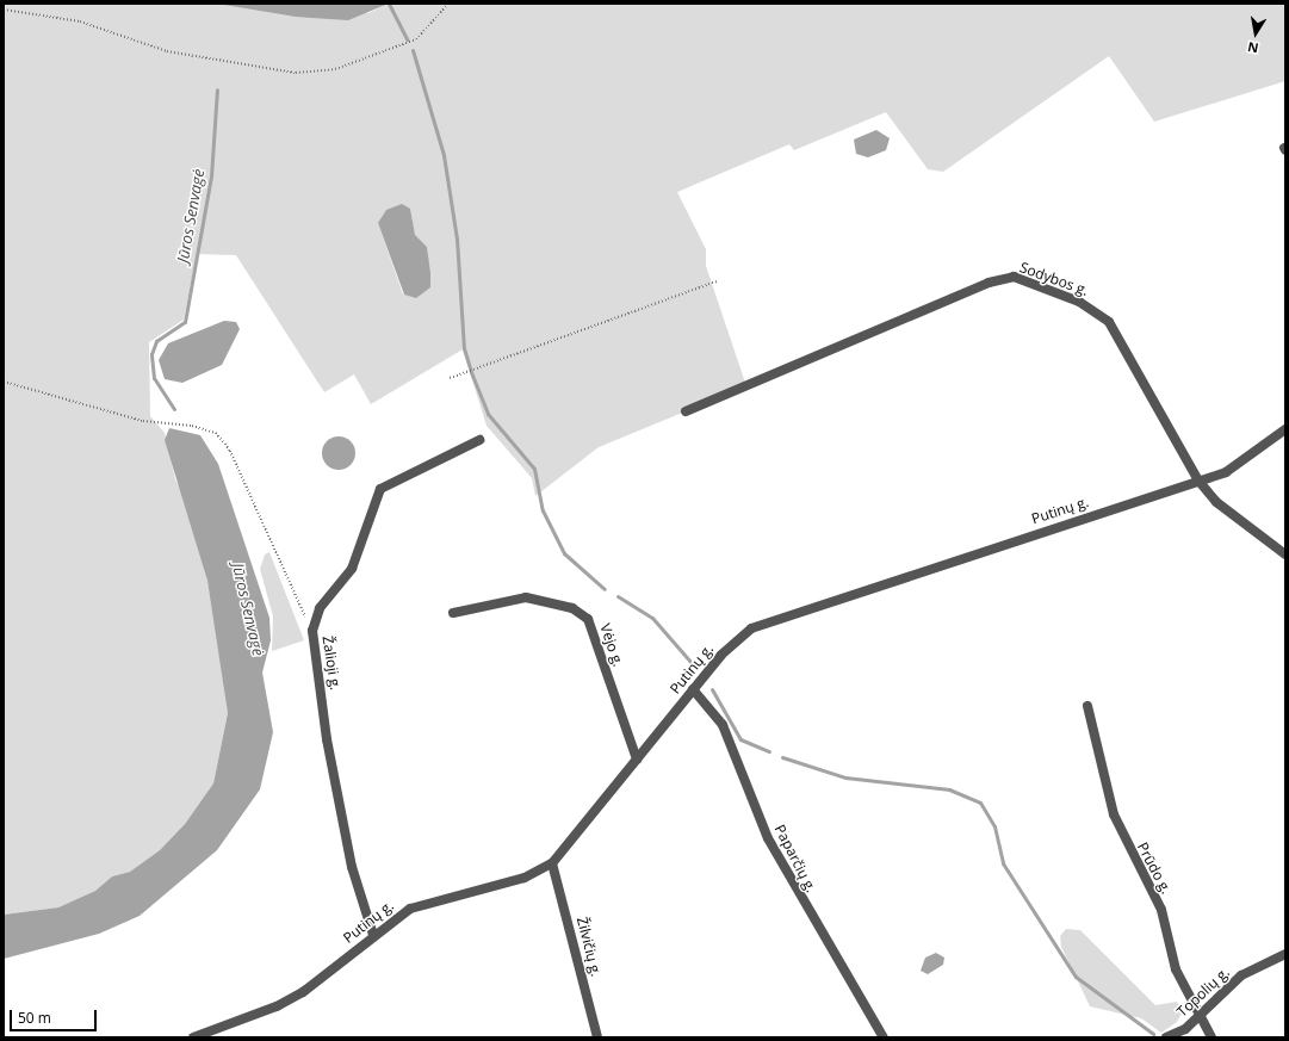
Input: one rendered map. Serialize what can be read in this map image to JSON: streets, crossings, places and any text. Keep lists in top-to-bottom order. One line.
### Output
{"streets":{"street":["Sodybos g.","Putinų g.","Vėjo g.","Žalioji g.","Paparčių g.","Prūdo g.","Žilvičių g.","Topolių g."]},"crossings":[["Sodybos g.","Putinų g."],["Putinų g.","Vėjo g."],["Putinų g.","Žalioji g."],["Putinų g.","Paparčių g."],["Putinų g.","Žilvičių g."],["Prūdo g.","Topolių g."]],"water":["Jūros Senvagė"],"scale_bar":"50 m","north":"bottom"}
